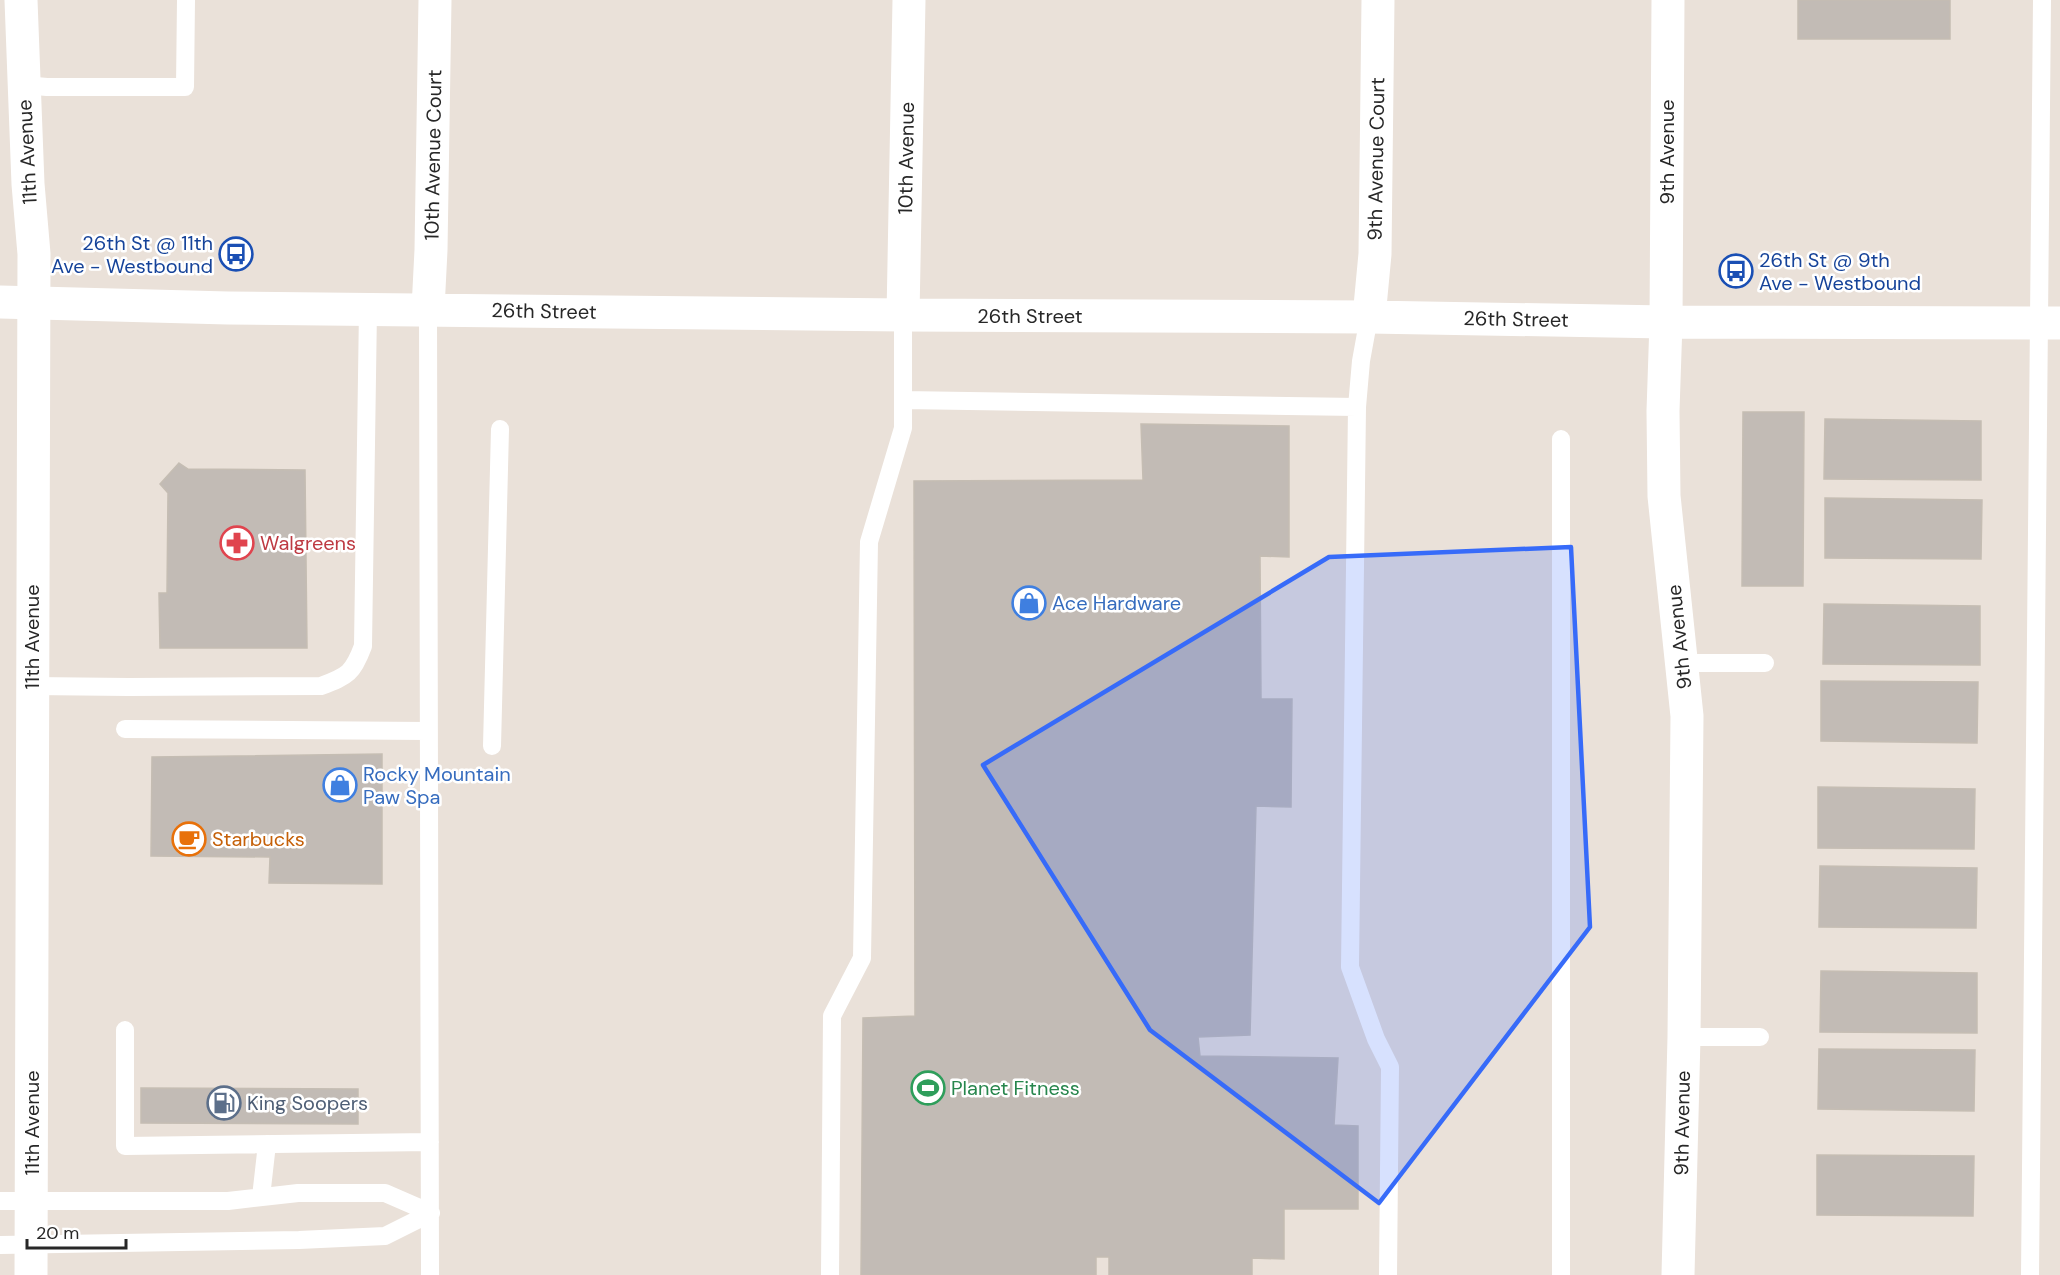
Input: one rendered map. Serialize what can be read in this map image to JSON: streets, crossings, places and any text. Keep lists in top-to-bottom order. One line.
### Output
{"streets":{"street":["11th Avenue","9th Avenue","10th Avenue Court","10th Avenue","9th Avenue Court","26th Street"]},"crossings":[["11th Avenue","26th Street"],["9th Avenue","26th Street"],["10th Avenue Court","26th Street"],["10th Avenue","26th Street"],["9th Avenue Court","26th Street"]],"places":{"bus stop":["26th St @ 11th Ave - Westbound","26th St @ 9th Ave - Westbound"],"pharmacy":["Walgreens"],"shop":["Ace Hardware","Rocky Mountain Paw Spa"],"cafe":["Starbucks"],"sports":["Planet Fitness"],"fuel station":["King Soopers"]},"scale_bar":"20 m"}
